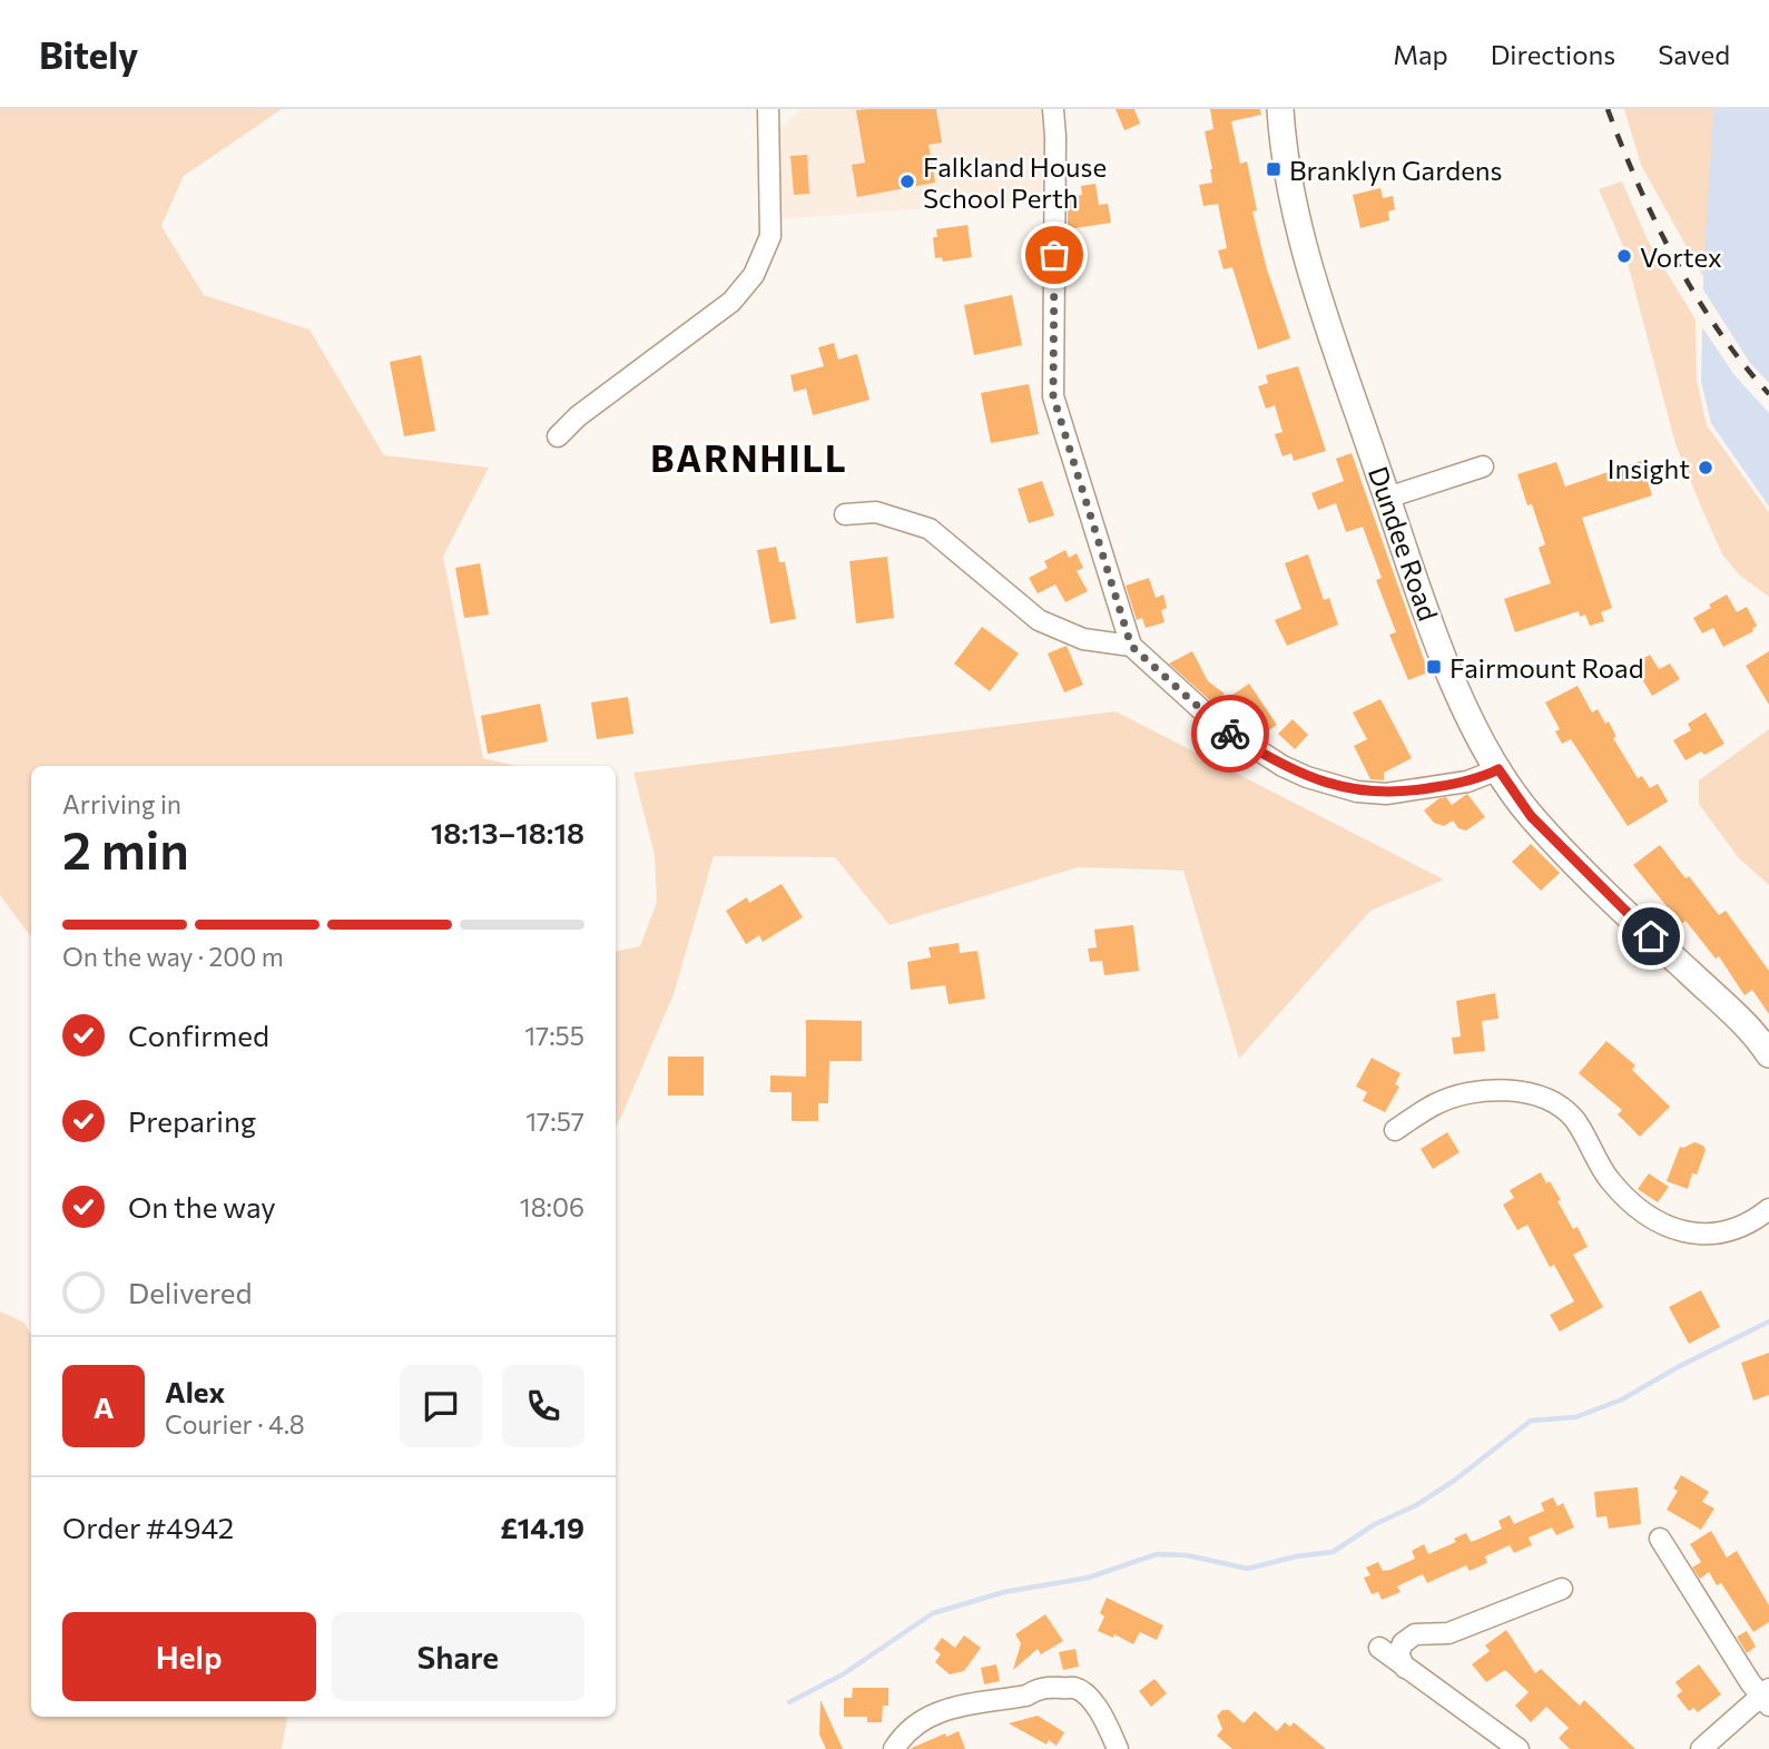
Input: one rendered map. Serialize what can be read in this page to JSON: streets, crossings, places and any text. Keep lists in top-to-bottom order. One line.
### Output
{"streets":{"main road":["Dundee Road"]},"districts":["BARNHILL"],"places":{"transit":["Branklyn Gardens","Fairmount Road"],"other":["Falkland House School Perth","Vortex","Insight"]},"page":{"header":"Bitely","nav":["Map","Directions","Saved"],"heading":["2 min","Arriving in","18:13–18:18"],"panel":["Alex","Courier · 4.8","Order #4942","£14.19"],"bar":"On the way · 200 m","list":[["Confirmed","17:55"],["Preparing","17:57"],["On the way","18:06"],"Delivered"],"round":"A","buttons":["Help","Share"]}}
